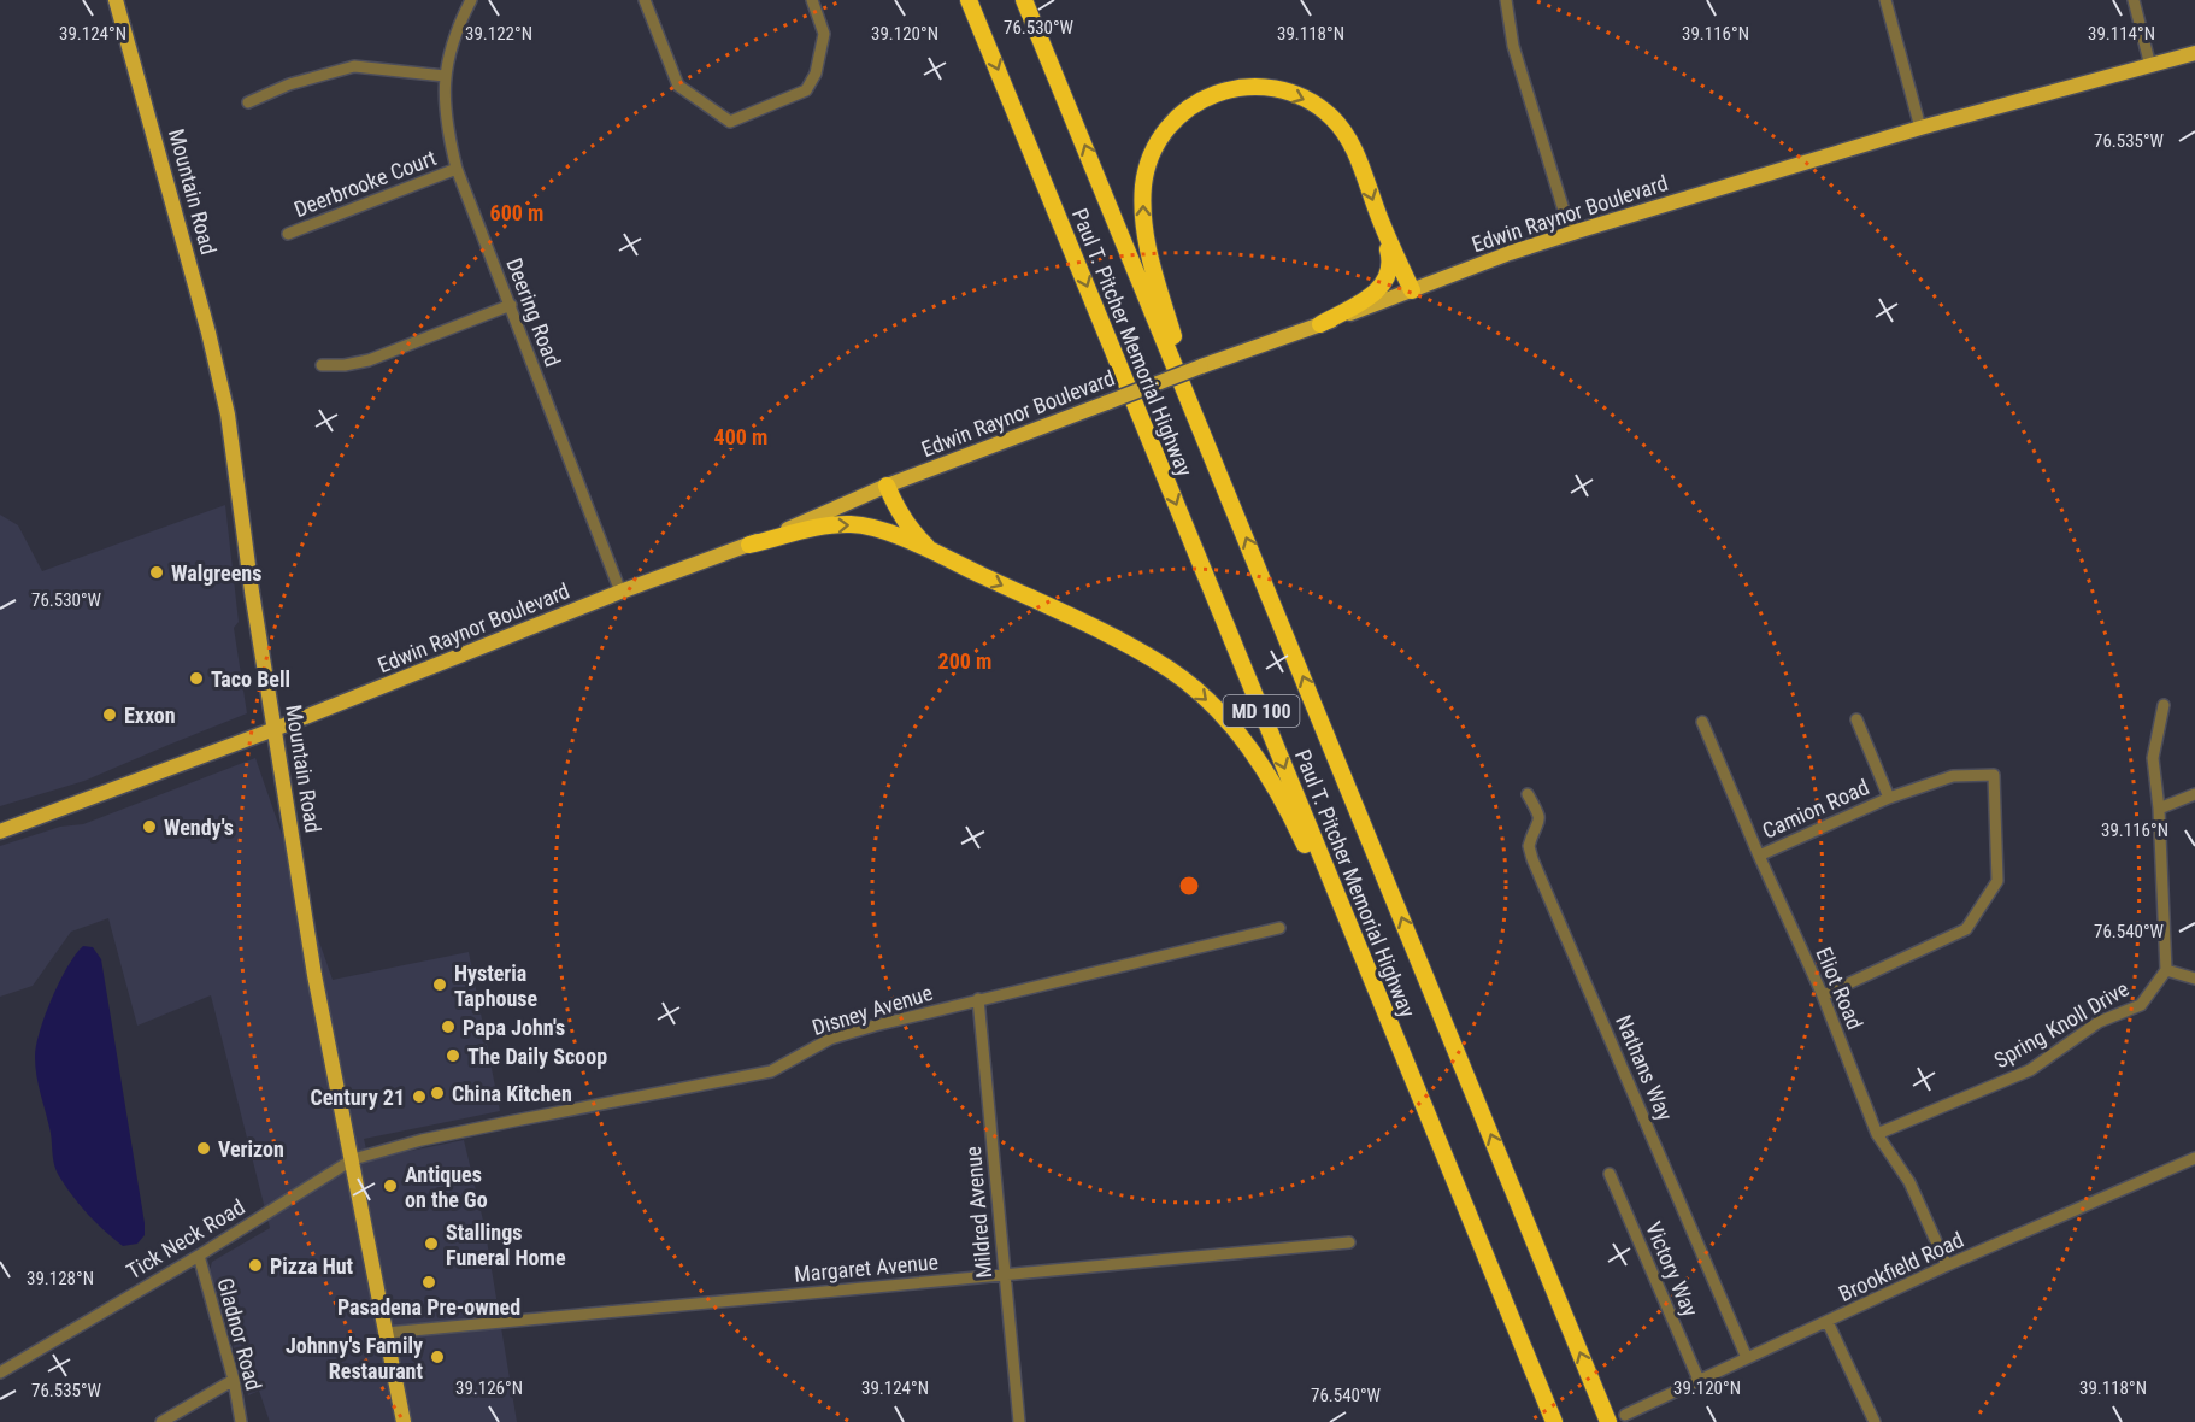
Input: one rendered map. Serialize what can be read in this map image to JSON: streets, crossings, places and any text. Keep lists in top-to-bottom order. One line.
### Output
{"streets":{"highway":["Paul T. Pitcher Memorial Highway","MD 100"],"main road":["Mountain Road","Edwin Raynor Boulevard"],"street":["Deerbrooke Court","Deering Road","Camion Road","Eliot Road","Disney Avenue","Spring Knoll Drive","Nathans Way","Mildred Avenue","Tick Neck Road","Brookfield Road","Margaret Avenue","Victory Way","Gladnor Road"]},"crossings":[["Deerbrooke Court","Deering Road"],["Mountain Road","Edwin Raynor Boulevard"],["Mountain Road","Disney Avenue"],["Mountain Road","Tick Neck Road"],["Mountain Road","Margaret Avenue"],["Edwin Raynor Boulevard","Deering Road"],["Camion Road","Eliot Road"],["Eliot Road","Spring Knoll Drive"],["Eliot Road","Brookfield Road"],["Disney Avenue","Mildred Avenue"],["Disney Avenue","Tick Neck Road"],["Nathans Way","Brookfield Road"],["Mildred Avenue","Margaret Avenue"],["Tick Neck Road","Gladnor Road"],["Brookfield Road","Victory Way"]],"places":["Walgreens","Taco Bell","Exxon","Wendy's","Hysteria Taphouse","Papa John's","The Daily Scoop","China Kitchen","Century 21","Verizon","Antiques on the Go","Stallings Funeral Home","Pizza Hut","Pasadena Pre-owned","Johnny's Family Restaurant"],"coordinates":["76.530°W","39.114°N","39.120°N","39.116°N","39.124°N","39.122°N","39.118°N","76.535°W","76.540°W","39.128°N","39.126°N"],"rings":["600 m","400 m","200 m"]}
